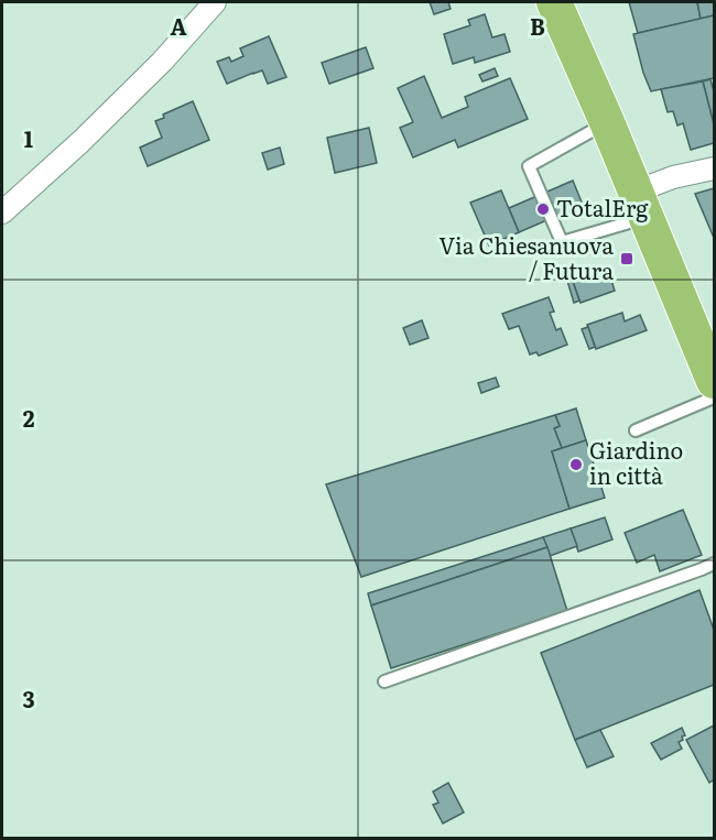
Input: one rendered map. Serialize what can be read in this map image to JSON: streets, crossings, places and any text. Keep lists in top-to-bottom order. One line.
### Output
{"places":{"other":["TotalErg","Giardino in città"],"transit":["Via Chiesanuova / Futura"]},"grid":{"columns":["A","B"],"rows":["1","2","3"]}}
